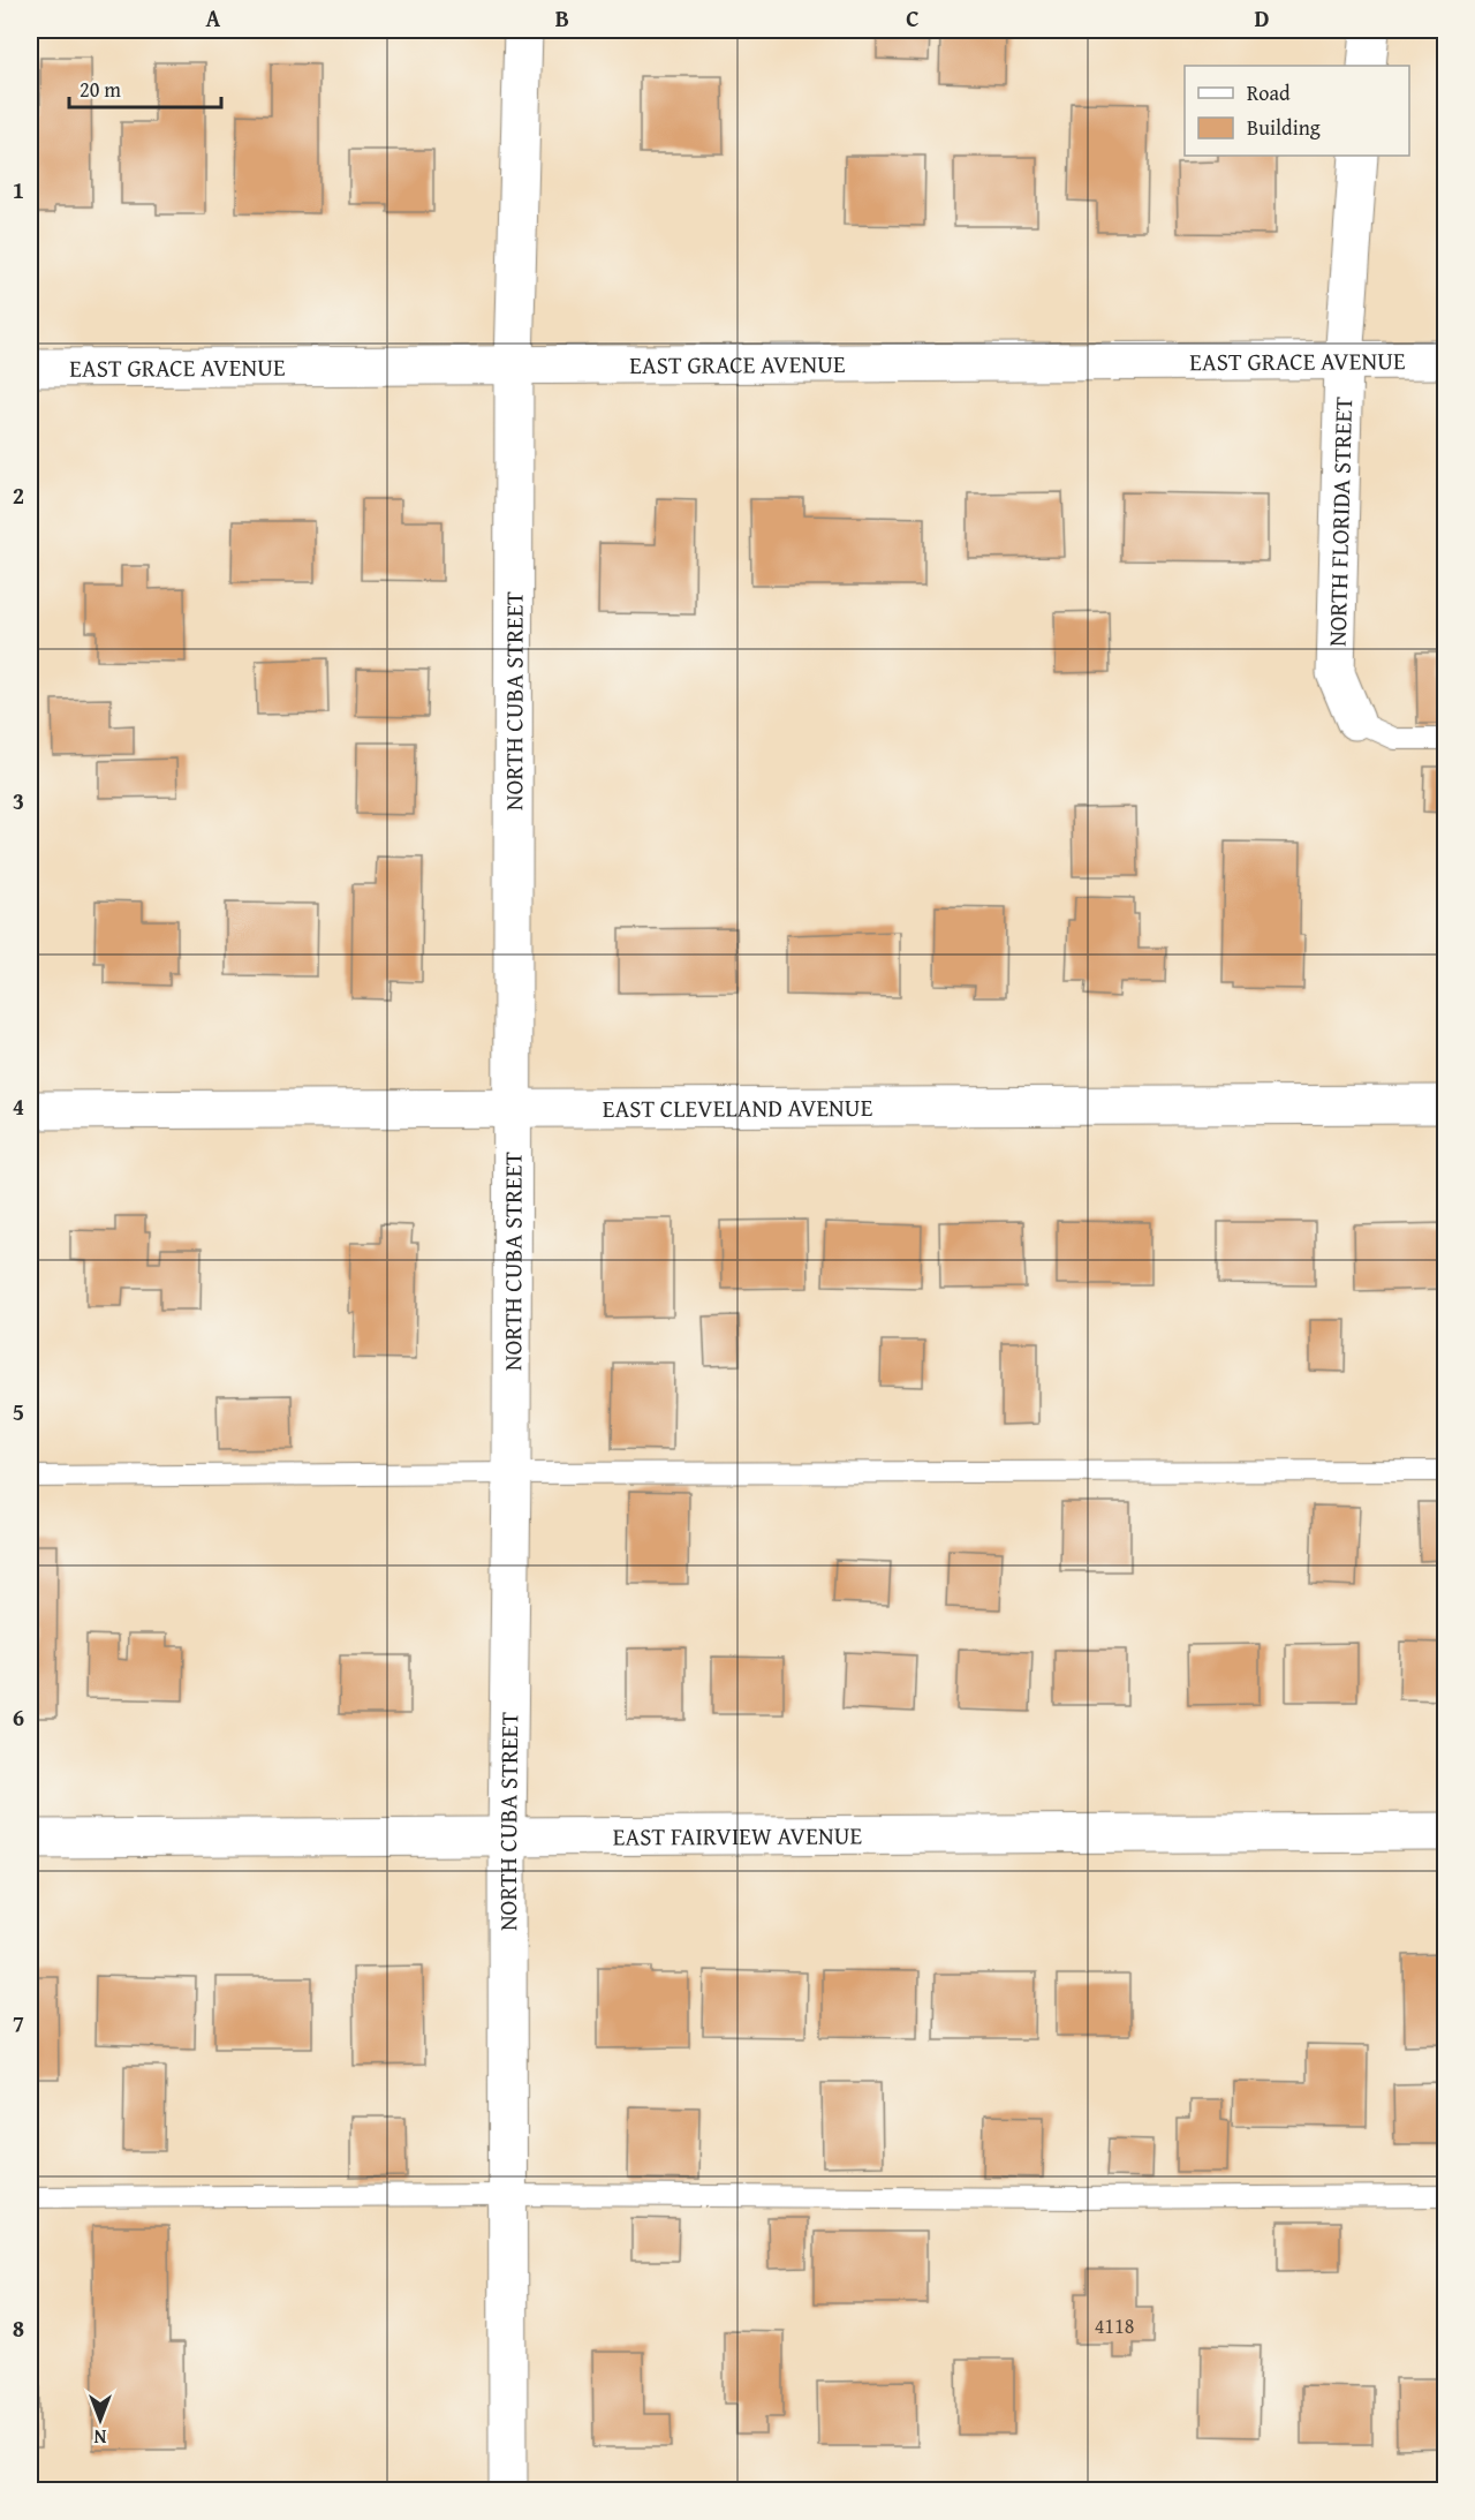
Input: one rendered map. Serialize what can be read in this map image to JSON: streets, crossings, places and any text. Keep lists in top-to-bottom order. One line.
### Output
{"streets":{"street":["EAST GRACE AVENUE","NORTH FLORIDA STREET","NORTH CUBA STREET","EAST CLEVELAND AVENUE","EAST FAIRVIEW AVENUE"]},"crossings":[["EAST GRACE AVENUE","NORTH FLORIDA STREET"],["EAST GRACE AVENUE","NORTH CUBA STREET"],["NORTH CUBA STREET","EAST CLEVELAND AVENUE"],["NORTH CUBA STREET","EAST FAIRVIEW AVENUE"]],"house_numbers":["4118"],"legend":["Road","Building"],"scale_bar":"20 m","north":"bottom","grid":{"columns":["A","B","C","D"],"rows":["1","2","3","4","5","6","7","8"]}}
